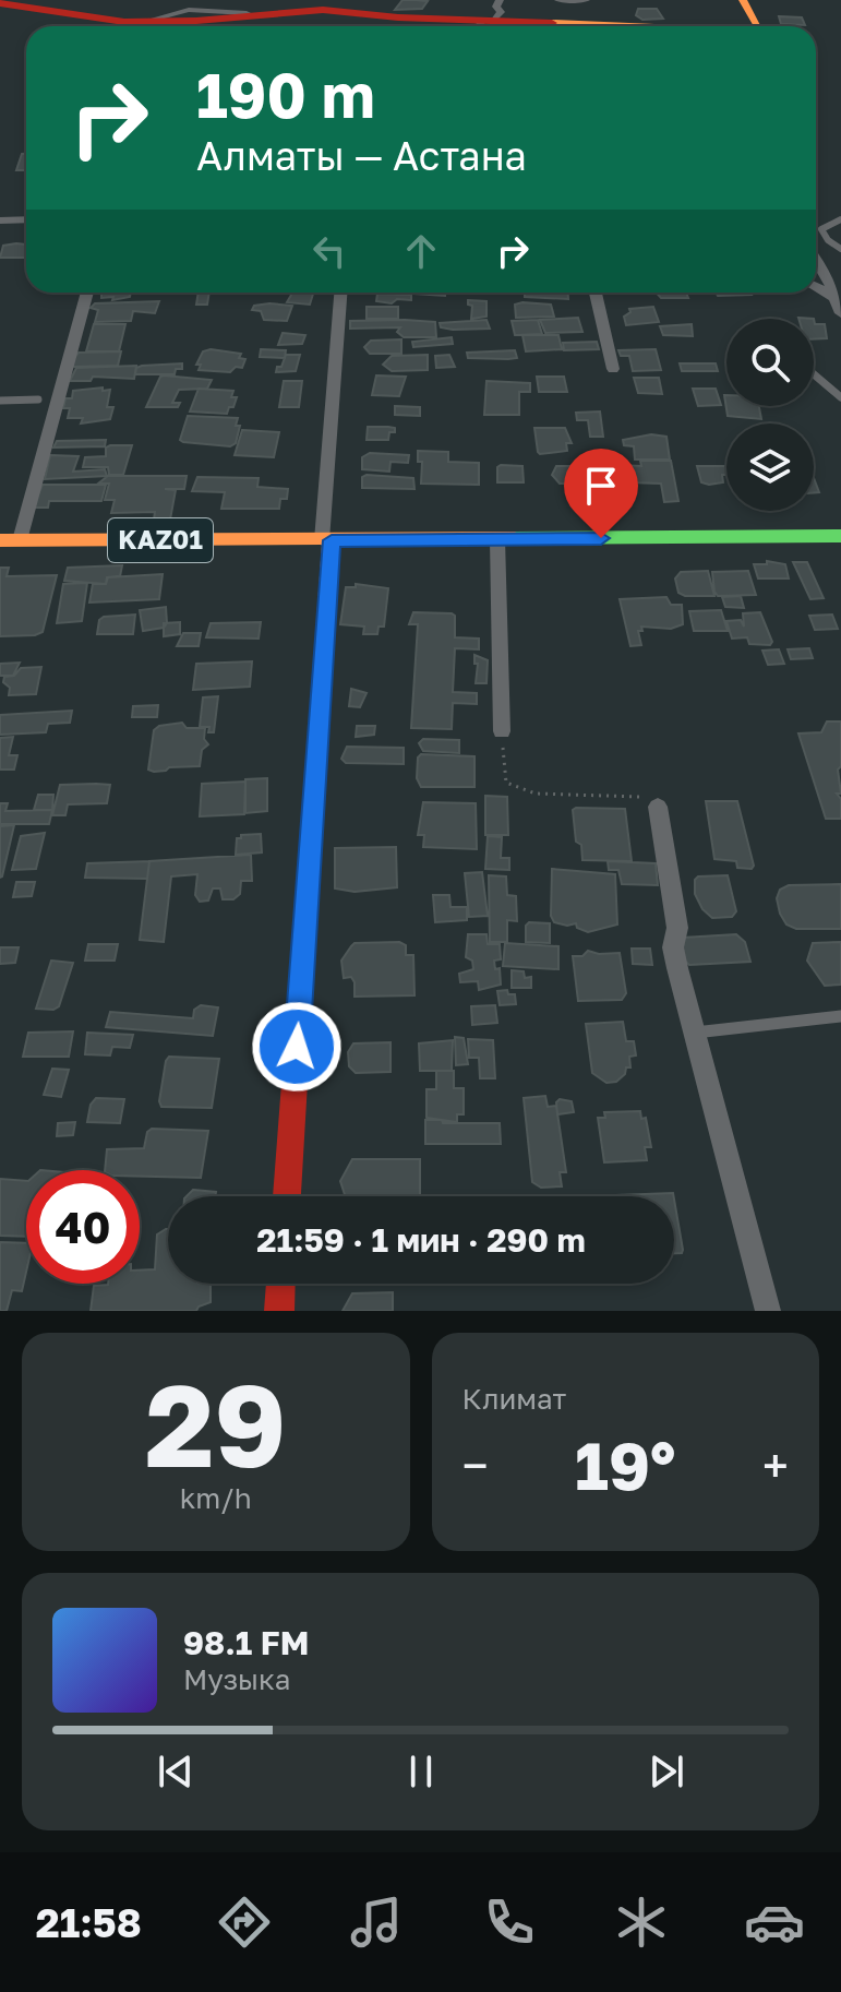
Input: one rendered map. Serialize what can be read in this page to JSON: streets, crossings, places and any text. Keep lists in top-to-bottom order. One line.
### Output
{"streets":{"main road":["KАZ01"]},"page":{"turn":["190 m","Алматы — Астана"],"limit":"40","trip":"21:59 · 1 мин · 290 m","tile":[["29","km/h"],"Климат"],"heat":["−","19°","+"],"song":["98.1 FM","Музыка"],"tabs":"21:58"}}
